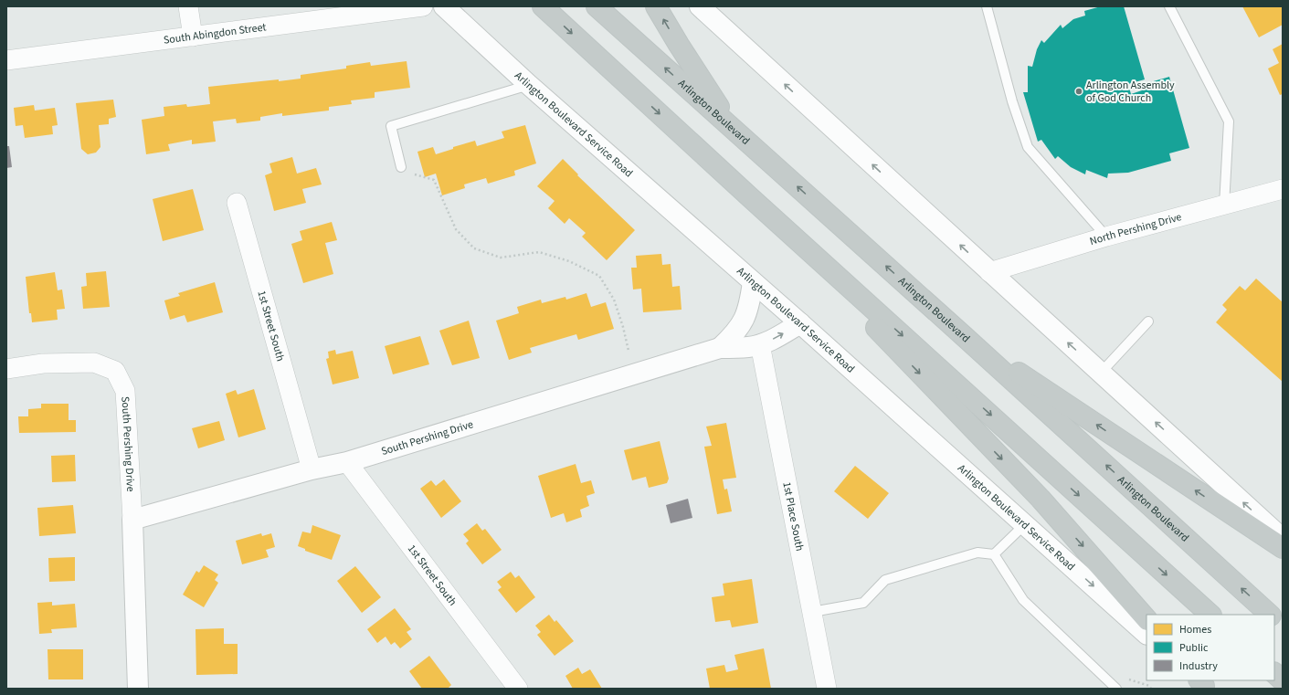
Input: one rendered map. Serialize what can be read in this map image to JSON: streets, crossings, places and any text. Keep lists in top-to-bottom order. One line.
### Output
{"streets":{"highway":["Arlington Boulevard"],"street":["South Abingdon Street","Arlington Boulevard Service Road","North Pershing Drive","1st Street South","South Pershing Drive","1st Place South"]},"crossings":[["Arlington Boulevard Service Road","South Pershing Drive"],["1st Street South","South Pershing Drive"],["South Pershing Drive","1st Place South"]],"places":["Arlington Assembly of God Church"],"legend":["Homes","Public","Industry"]}
